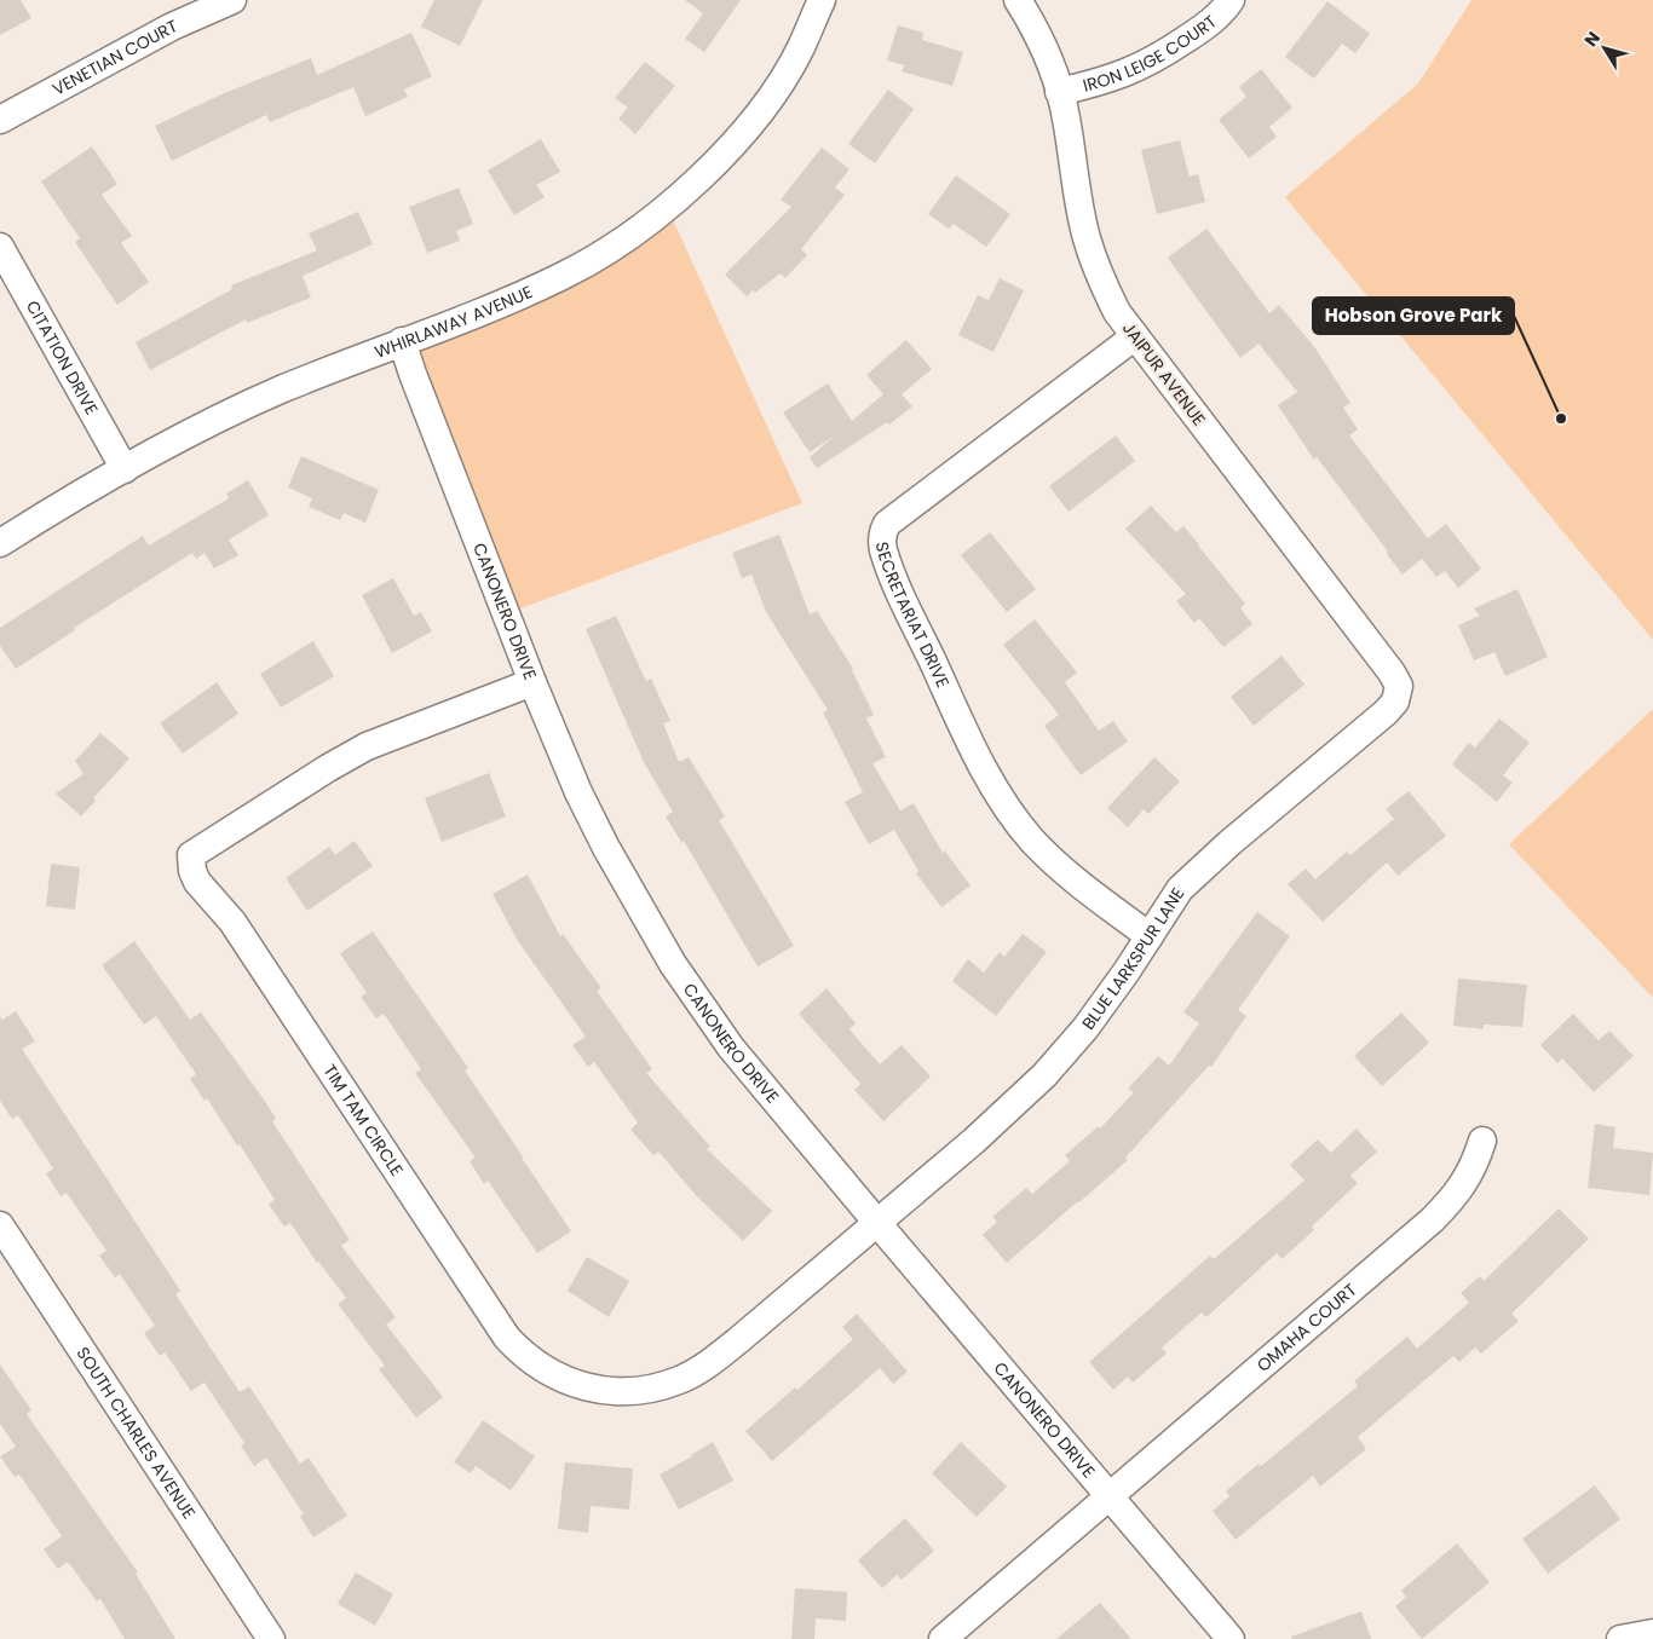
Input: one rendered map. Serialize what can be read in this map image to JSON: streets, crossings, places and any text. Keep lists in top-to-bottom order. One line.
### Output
{"streets":{"street":["IRON LEIGE COURT","VENETIAN COURT","WHIRLAWAY AVENUE","CITATION DRIVE","JAIPUR AVENUE","CANONERO DRIVE","SECRETARIAT DRIVE","BLUE LARKSPUR LANE","TIM TAM CIRCLE","OMAHA COURT","SOUTH CHARLES AVENUE"]},"crossings":[["IRON LEIGE COURT","JAIPUR AVENUE"],["WHIRLAWAY AVENUE","CITATION DRIVE"],["WHIRLAWAY AVENUE","CANONERO DRIVE"],["JAIPUR AVENUE","SECRETARIAT DRIVE"],["JAIPUR AVENUE","BLUE LARKSPUR LANE"],["CANONERO DRIVE","BLUE LARKSPUR LANE"],["CANONERO DRIVE","TIM TAM CIRCLE"],["CANONERO DRIVE","OMAHA COURT"],["SECRETARIAT DRIVE","BLUE LARKSPUR LANE"],["BLUE LARKSPUR LANE","TIM TAM CIRCLE"]],"places":["Hobson Grove Park"],"north":"top left"}
